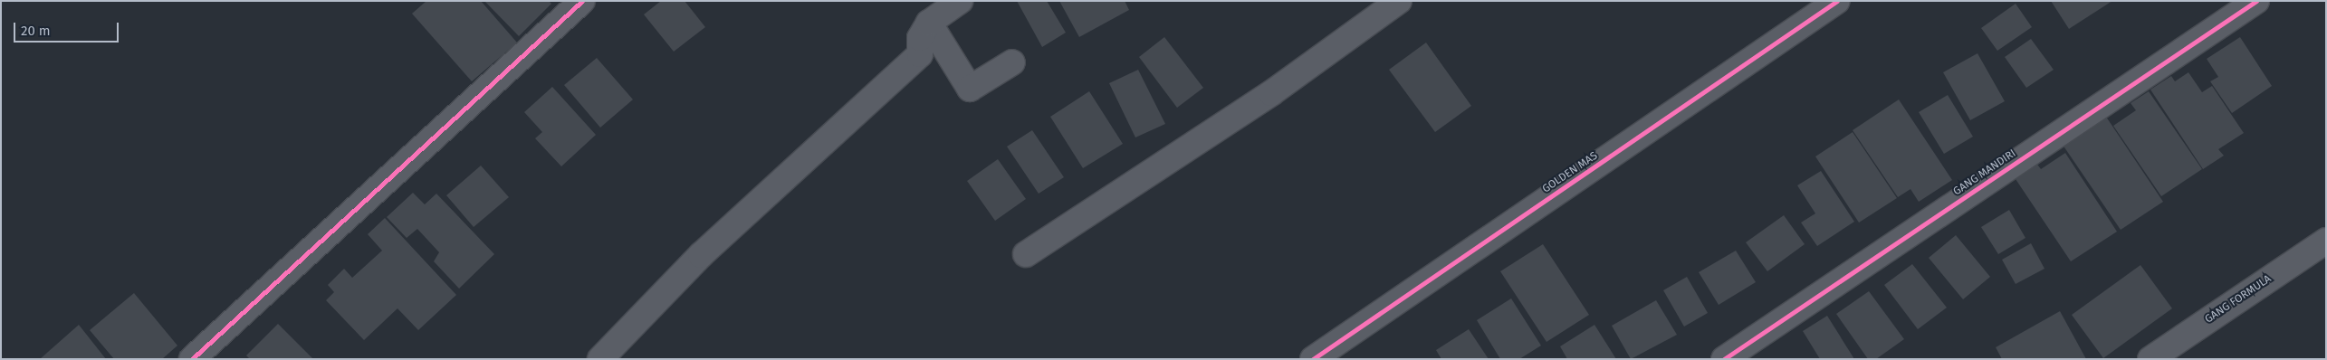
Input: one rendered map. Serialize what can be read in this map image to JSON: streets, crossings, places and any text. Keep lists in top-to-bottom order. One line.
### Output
{"streets":{"street":["GOLDEN MAS","GANG MANDIRI","GANG FORMULA"]},"scale_bar":"20 m"}
